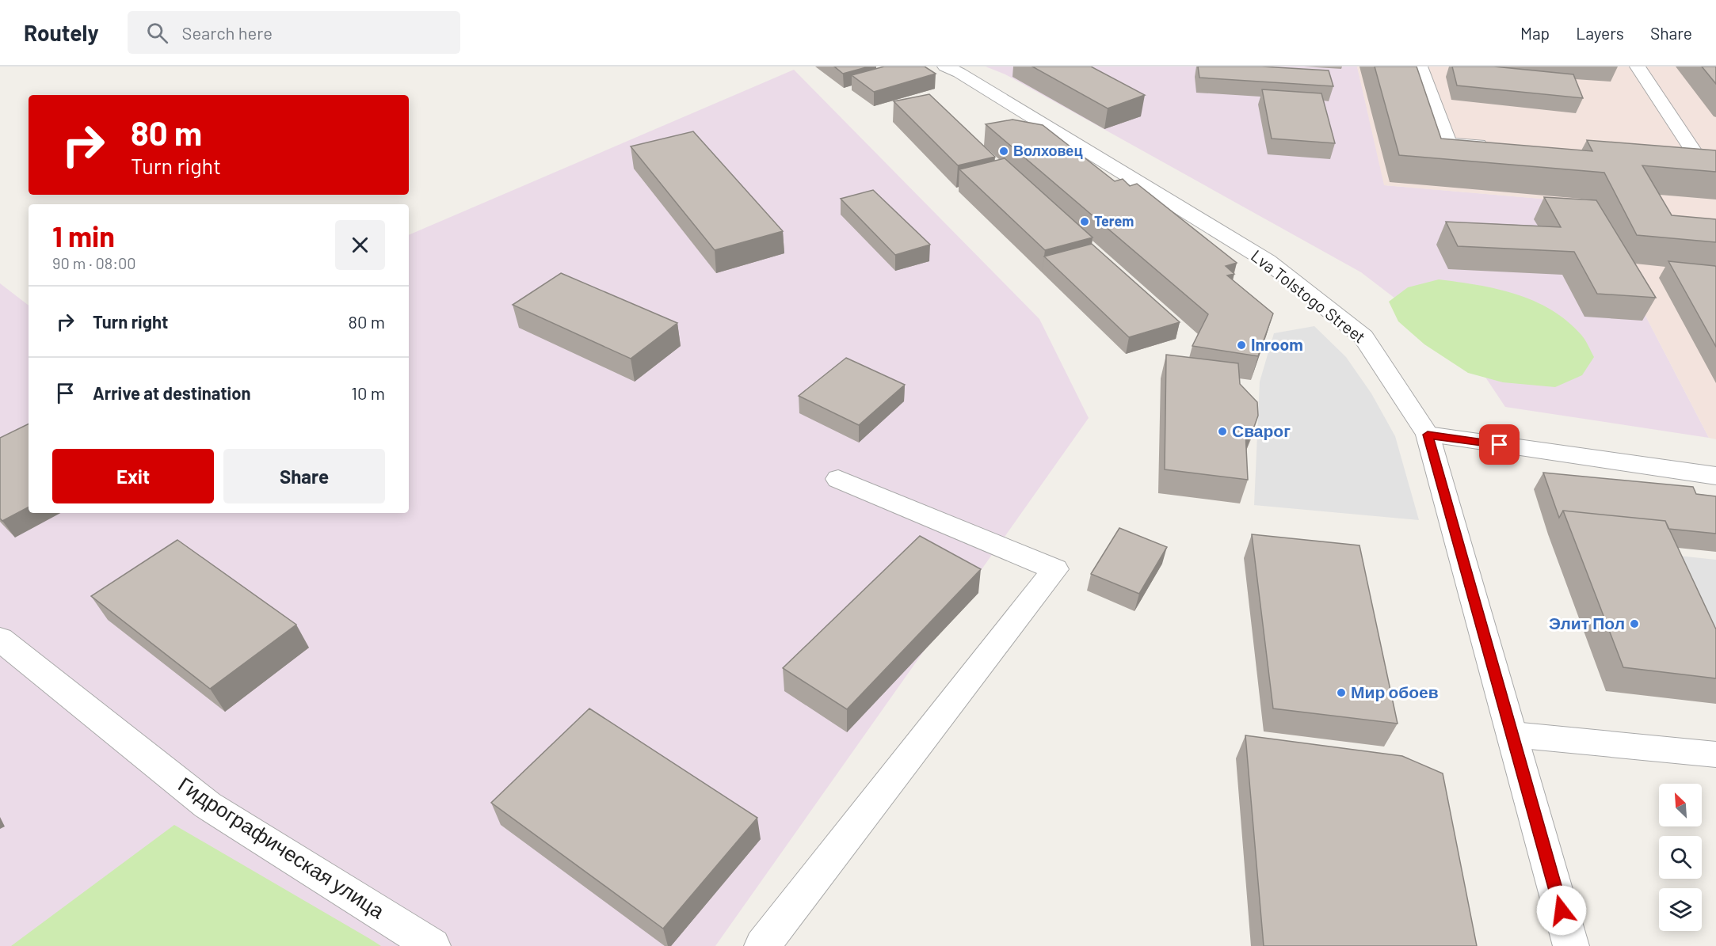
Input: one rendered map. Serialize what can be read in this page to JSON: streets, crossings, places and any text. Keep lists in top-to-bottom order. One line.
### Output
{"streets":{"street":["Lva Tolstogo Street","Гидрографическая улица"]},"places":["Волховец","Terem","Inroom","Сварог","Элит Пол","Мир обоев"],"north":"top left","page":{"header":"Routely","search":"Search here","nav":["Map","Layers","Share"],"turn":["80 m","Turn right"],"heading":["1 min","90 m · 08:00"],"list":[{"name":"Turn right","value":"80 m"},{"name":"Arrive at destination","value":"10 m"}],"buttons":["Exit","Share"]}}
